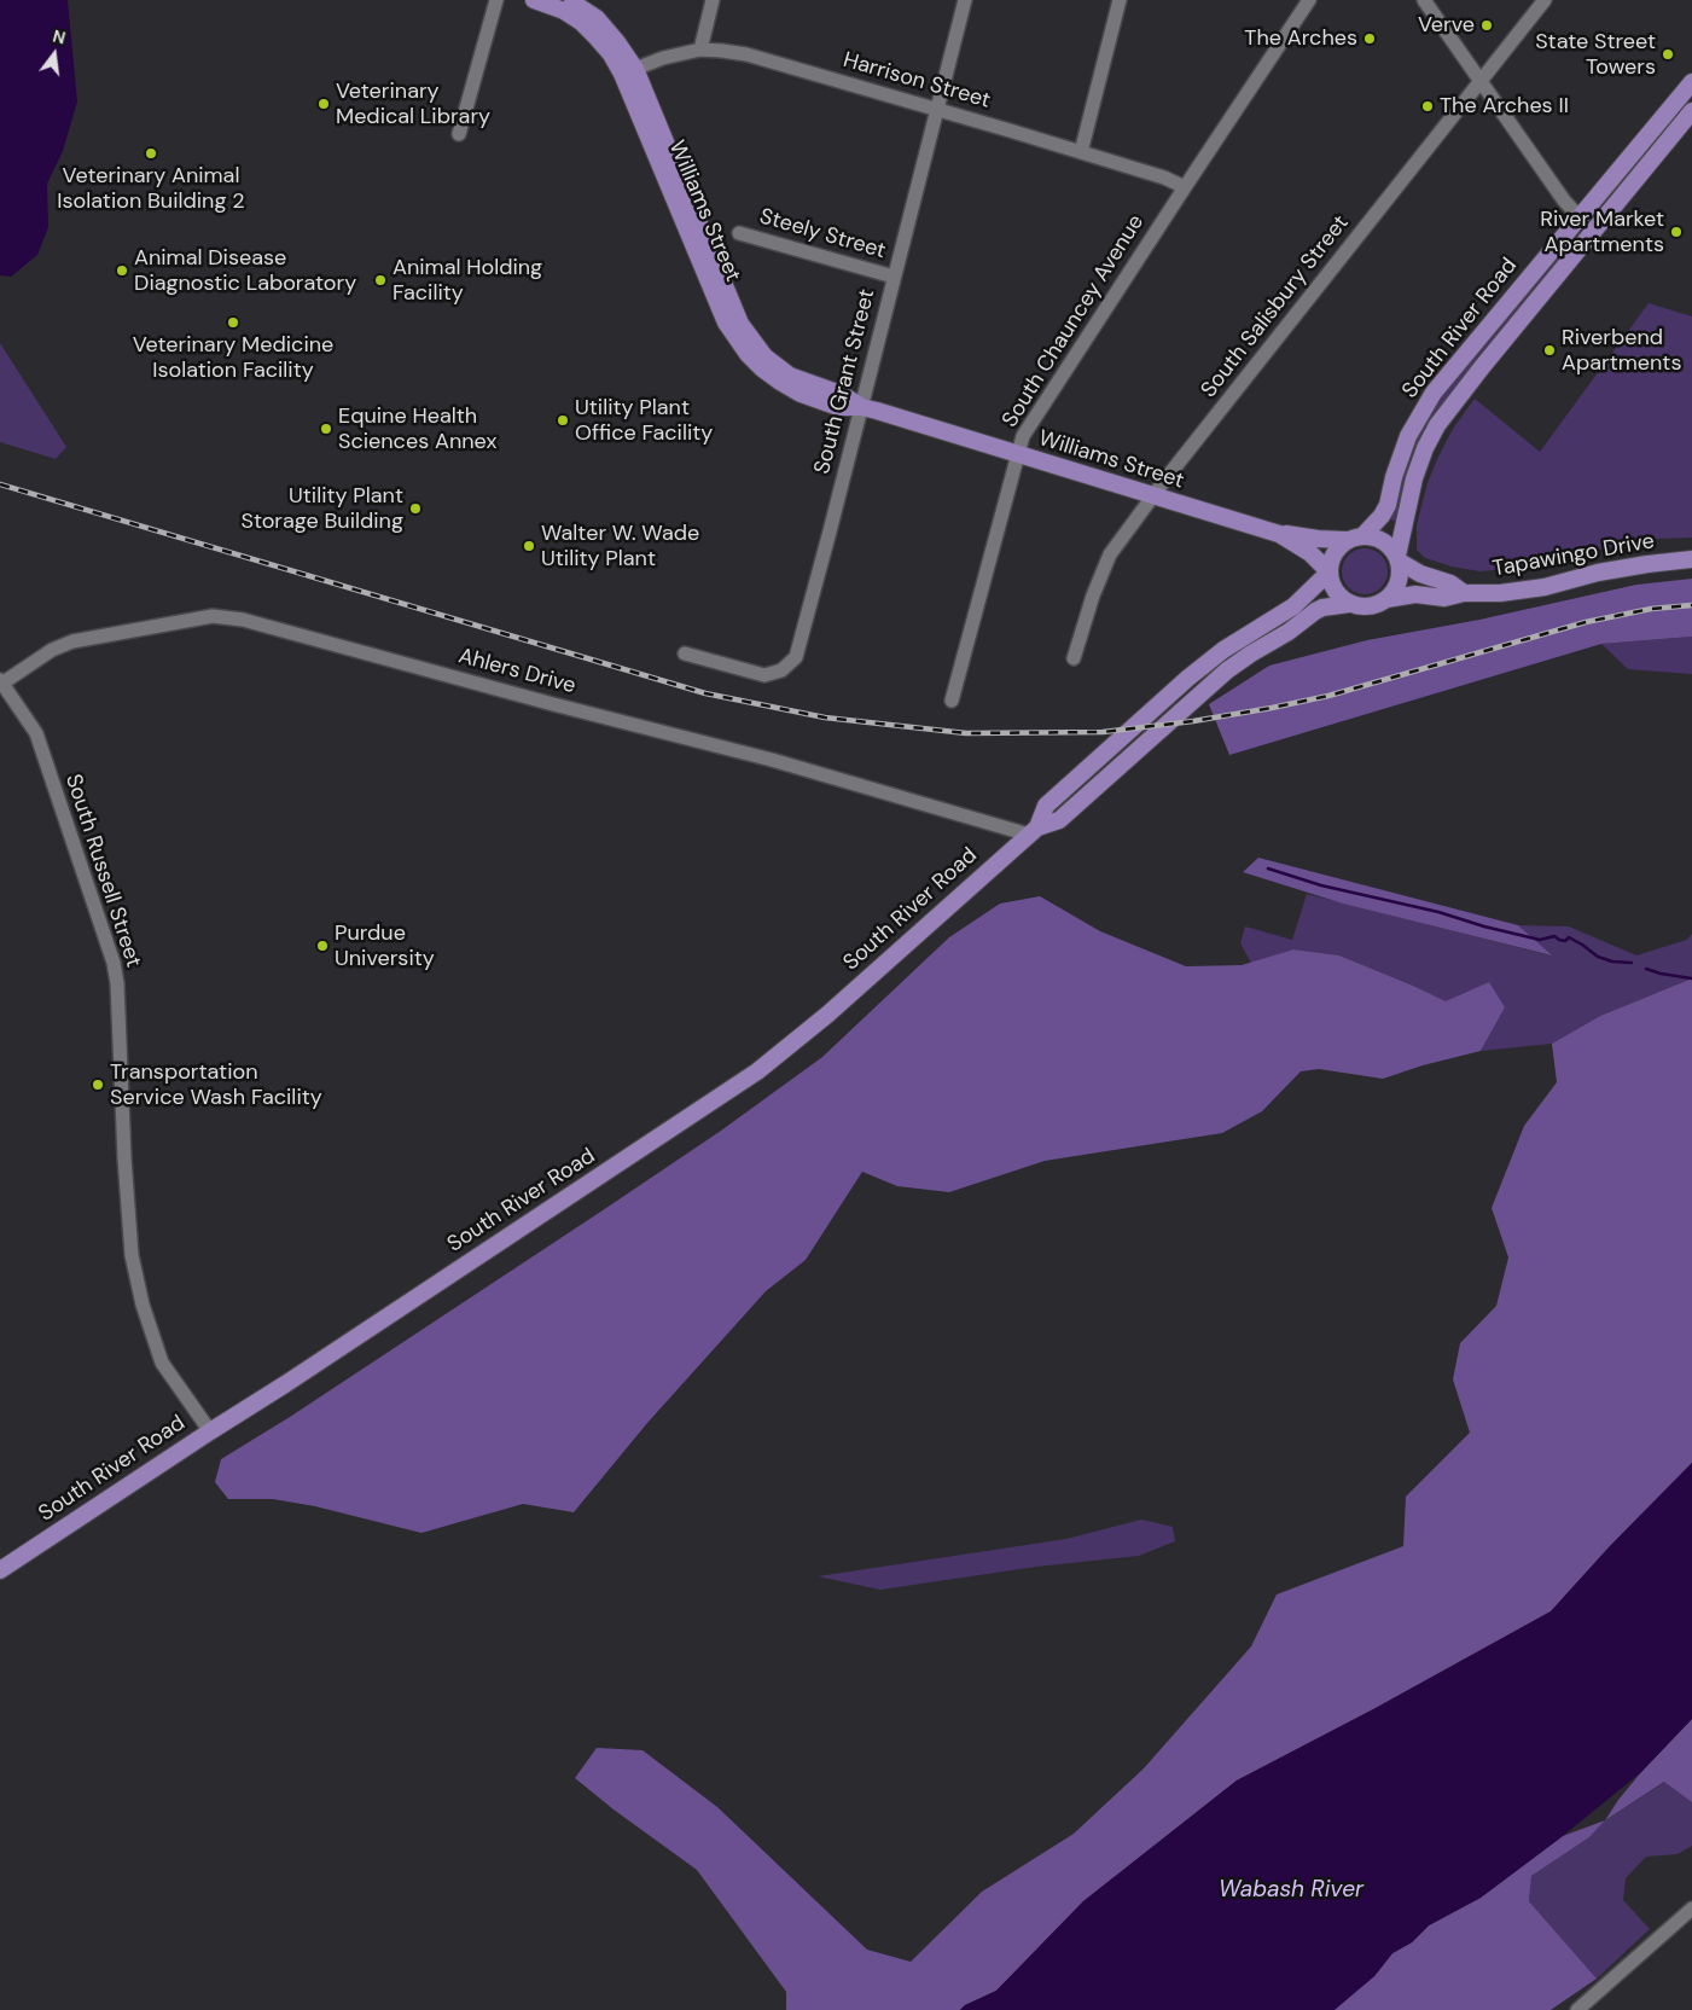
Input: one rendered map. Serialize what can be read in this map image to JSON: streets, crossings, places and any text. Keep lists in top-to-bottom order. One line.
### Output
{"streets":{"main road":["Williams Street","South River Road","Tapawingo Drive"],"street":["Harrison Street","Steely Street","South Salisbury Street","South Chauncey Avenue","South Grant Street","Ahlers Drive","South Russell Street"]},"crossings":[["Harrison Street","Williams Street"],["Harrison Street","South Chauncey Avenue"],["Harrison Street","South Grant Street"],["Williams Street","South Salisbury Street"],["Williams Street","South Chauncey Avenue"],["Williams Street","South River Road"],["Williams Street","South Grant Street"],["Williams Street","Tapawingo Drive"],["Steely Street","South Grant Street"],["South River Road","Tapawingo Drive"],["South River Road","Ahlers Drive"],["South River Road","South Russell Street"],["Ahlers Drive","South Russell Street"]],"water":["Wabash River"],"places":["Verve","The Arches","State Street Towers","Veterinary Medical Library","The Arches II","Veterinary Animal Isolation Building 2","River Market Apartments","Animal Disease Diagnostic Laboratory","Animal Holding Facility","Veterinary Medicine Isolation Facility","Riverbend Apartments","Utility Plant Office Facility","Equine Health Sciences Annex","Utility Plant Storage Building","Walter W. Wade Utility Plant","Purdue University","Transportation Service Wash Facility"],"north":"top"}
